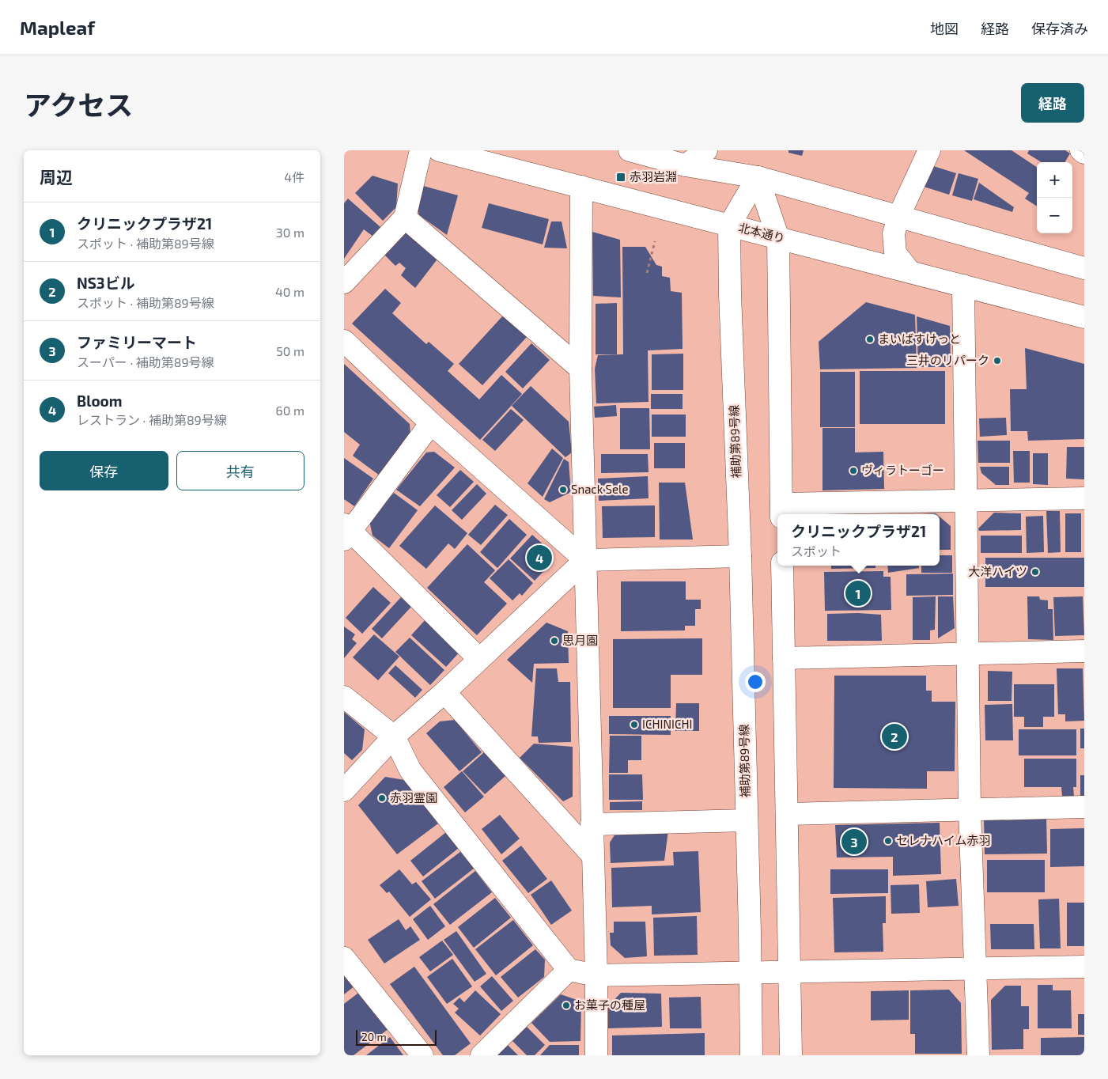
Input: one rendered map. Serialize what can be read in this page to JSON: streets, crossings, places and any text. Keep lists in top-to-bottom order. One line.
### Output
{"streets":{"main road":["北本通り","補助第89号線"]},"crossings":[["北本通り","補助第89号線"]],"places":{"transit":["赤羽岩淵"],"other":["まいばすけっと","三井のリパーク","ヴィラトーゴー","Snack Sele","大洋ハイツ","思月園","ICHINICHI","赤羽霊園","セレナハイム赤羽","お菓子の種屋"]},"scale_bar":"20 m","page":{"header":"Mapleaf","nav":["地図","経路","保存済み"],"title":"アクセス","buttons":["経路",["保存","共有"]],"heading":["周辺","4件"],"map_buttons":["+","−"],"list":[{"mark":"1","name":"クリニックプラザ21","note":"スポット · 補助第89号線","value":"30 m"},{"mark":"2","name":"NS3ビル","note":"スポット · 補助第89号線","value":"40 m"},{"mark":"3","name":"ファミリーマート","note":"スーパー · 補助第89号線","value":"50 m"},{"mark":"4","name":"Bloom","note":"レストラン · 補助第89号線","value":"60 m"}],"popup":["クリニックプラザ21","スポット"],"pins":["4","1","2","3"],"scale":"20 m"}}
